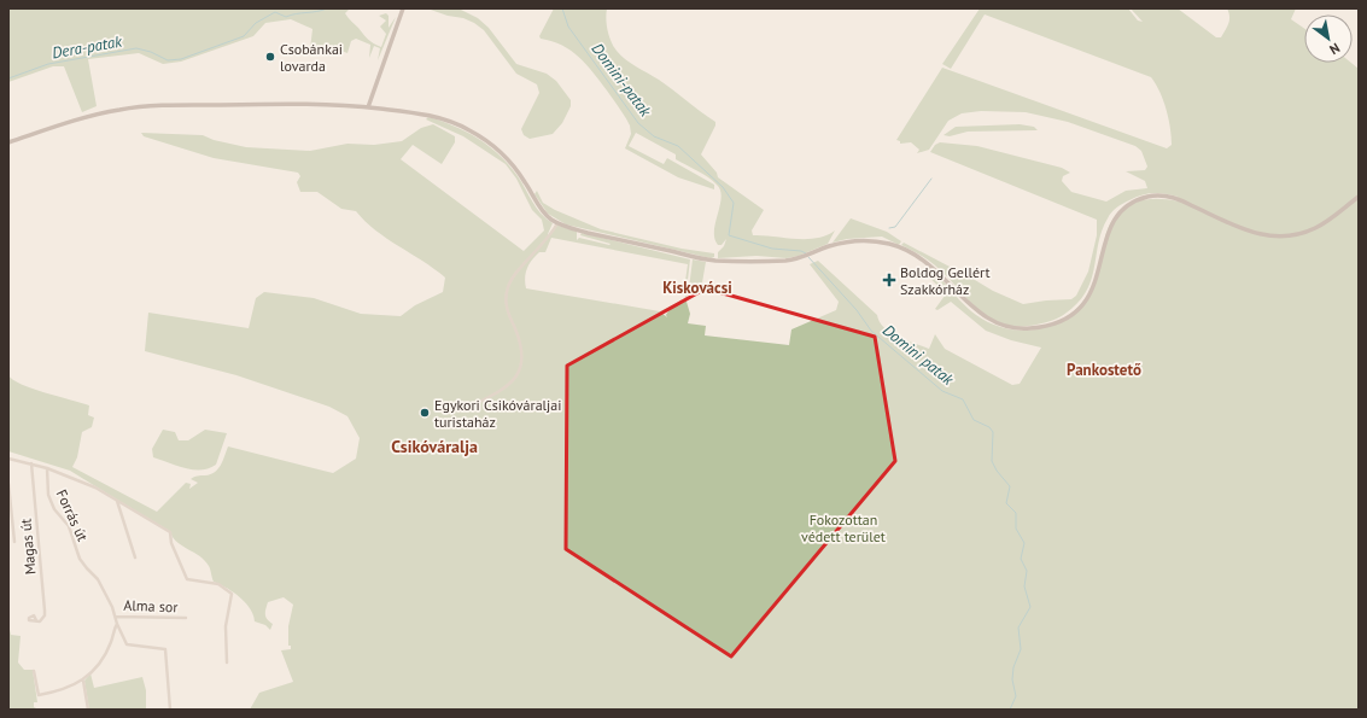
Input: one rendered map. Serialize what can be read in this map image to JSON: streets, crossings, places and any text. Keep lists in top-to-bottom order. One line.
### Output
{"streets":{"street":["Forrás út","Magas út","Alma sor"]},"crossings":[["Forrás út","Alma sor"]],"districts":["Kiskovácsi","Pankostető","Csikóváralja"],"water":["Dera-patak","Domini-patak","Domini patak"],"parks":["Fokozottan védett terület"],"places":{"other":["Csobánkai lovarda","Egykori Csikóváraljai turistaház"],"health":["Boldog Gellért Szakkórház"]},"north":"bottom right"}
